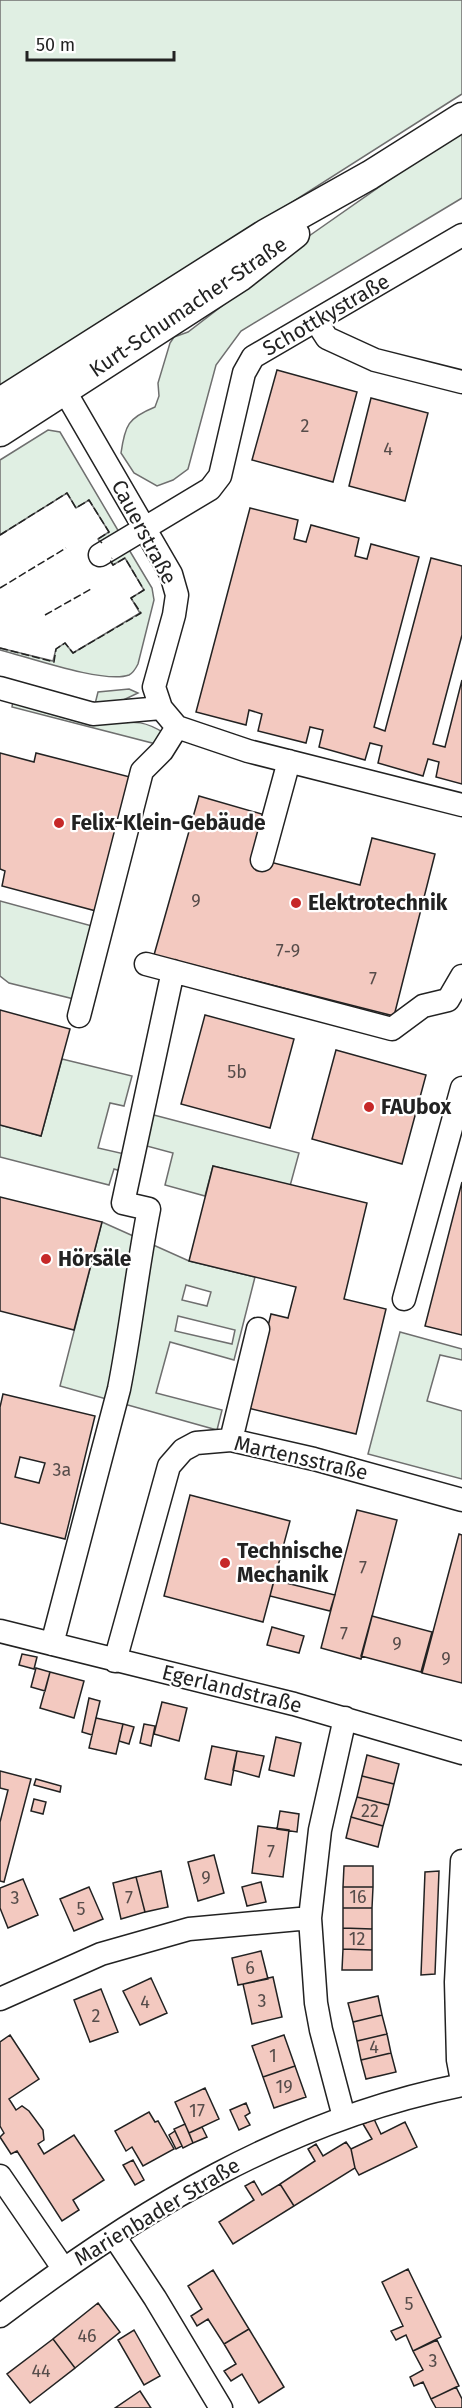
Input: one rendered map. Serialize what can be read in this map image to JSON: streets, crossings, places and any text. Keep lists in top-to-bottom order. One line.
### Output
{"streets":{"main road":["Kurt-Schumacher-Straße"],"street":["Schottkystraße","Cauerstraße","Martensstraße","Egerlandstraße","Marienbader Straße"]},"crossings":[["Kurt-Schumacher-Straße","Cauerstraße"],["Schottkystraße","Cauerstraße"],["Martensstraße","Egerlandstraße"]],"places":["Felix-Klein-Gebäude","Elektrotechnik","FAUbox","Hörsäle","Technische Mechanik"],"house_numbers":["2","4","9","7-9","7","5b","3a","7","7","9","9","22","7","9","16","3","7","5","12","6","3","4","2","4","1","19","17","5","46","3","44"],"scale_bar":"50 m"}
